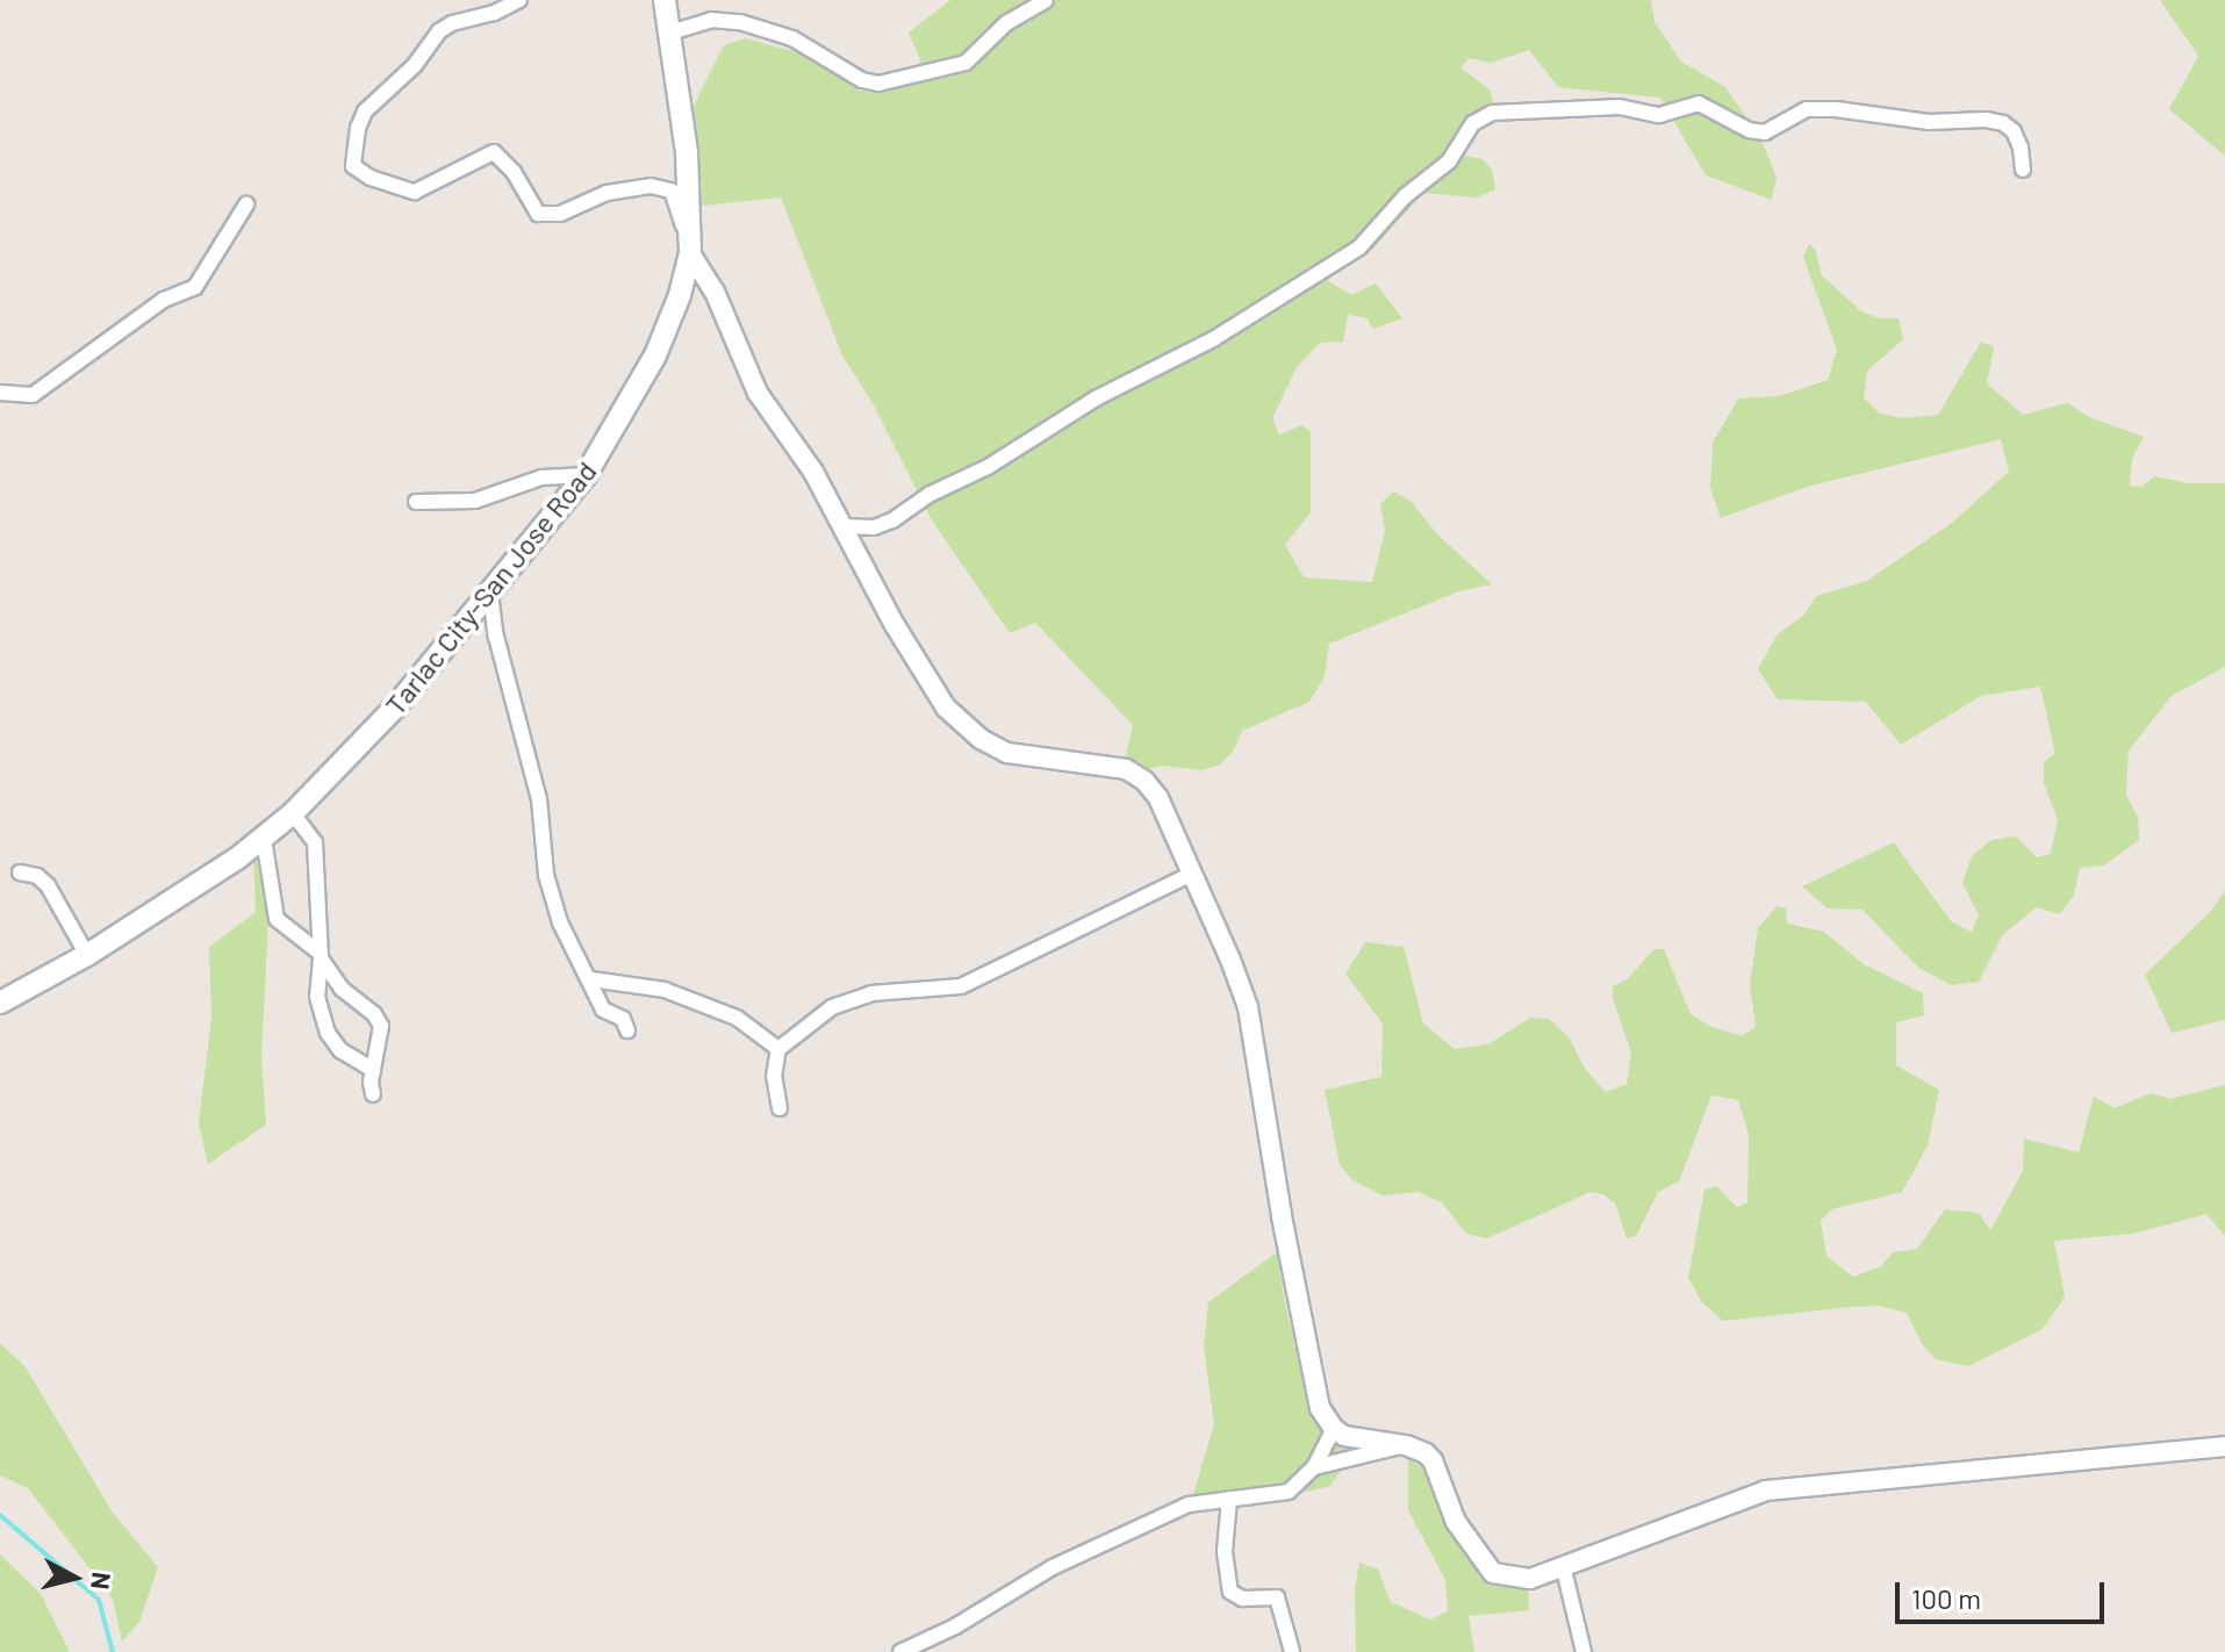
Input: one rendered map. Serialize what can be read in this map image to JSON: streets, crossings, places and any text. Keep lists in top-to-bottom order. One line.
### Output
{"streets":{"main road":["Tarlac City-San Jose Road"]},"scale_bar":"100 m","north":"right"}
